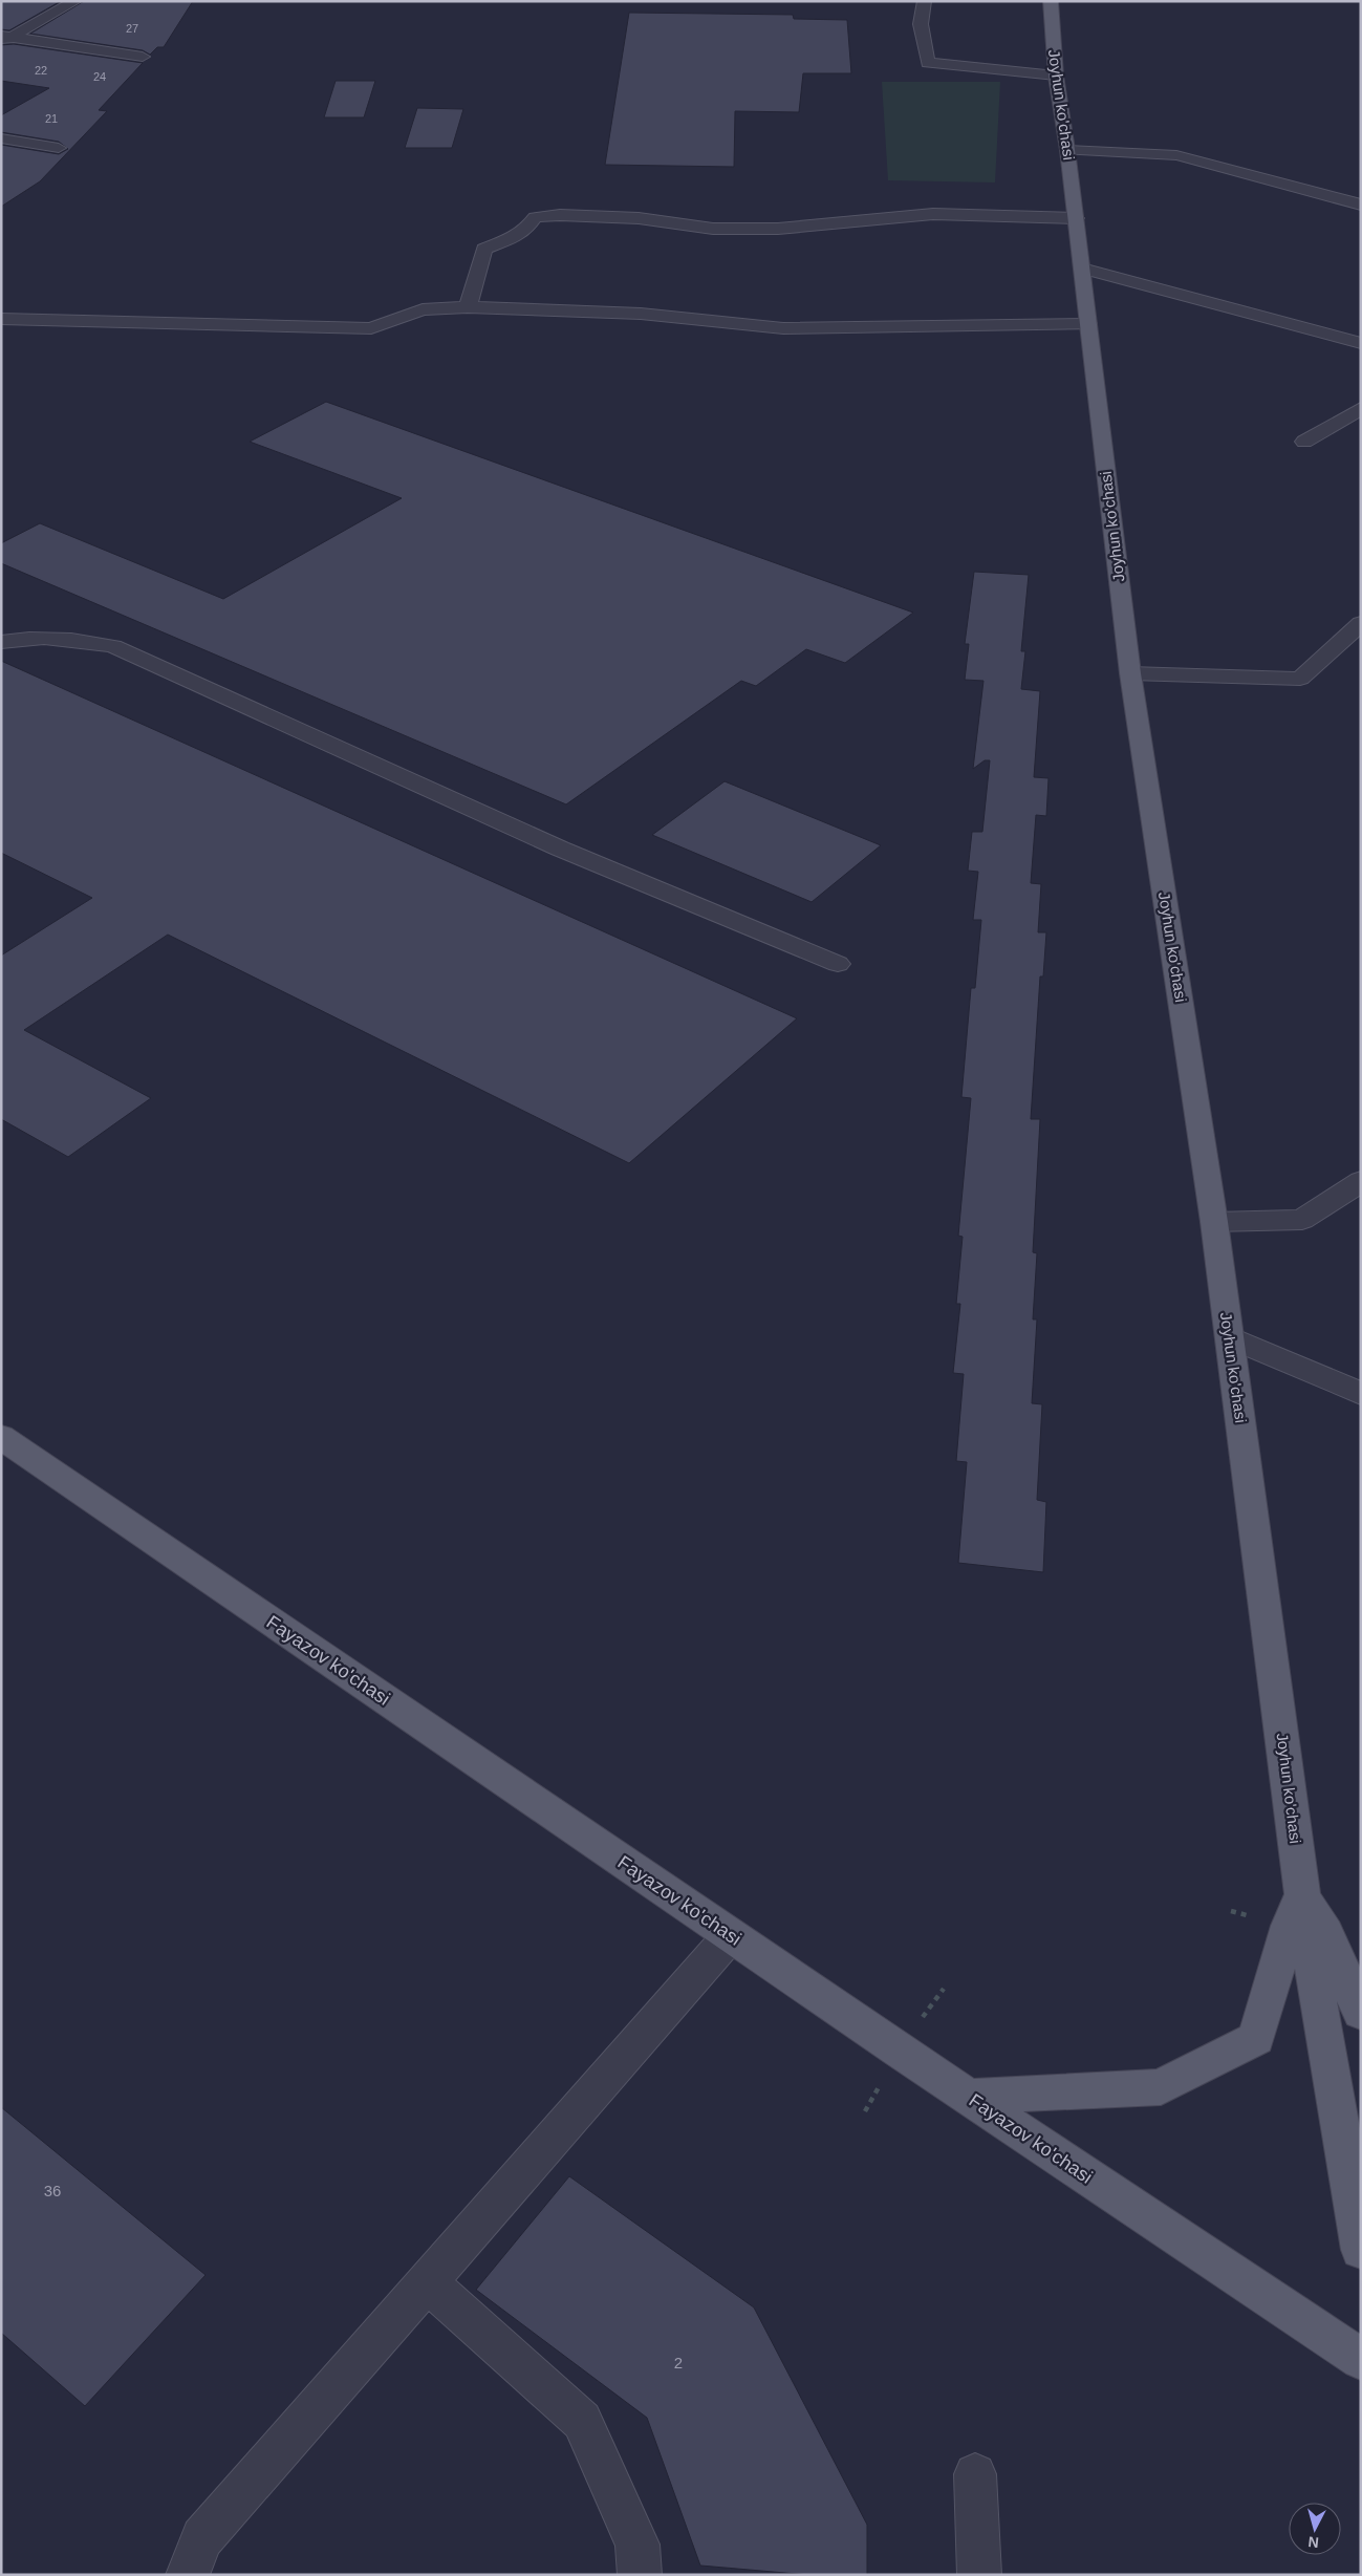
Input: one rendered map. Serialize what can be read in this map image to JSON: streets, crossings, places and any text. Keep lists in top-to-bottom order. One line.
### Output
{"streets":{"main road":["Joyhun ko'chasi","Fayazov ko'chasi"]},"house_numbers":["27","22","24","21","36","2"],"north":"bottom"}
